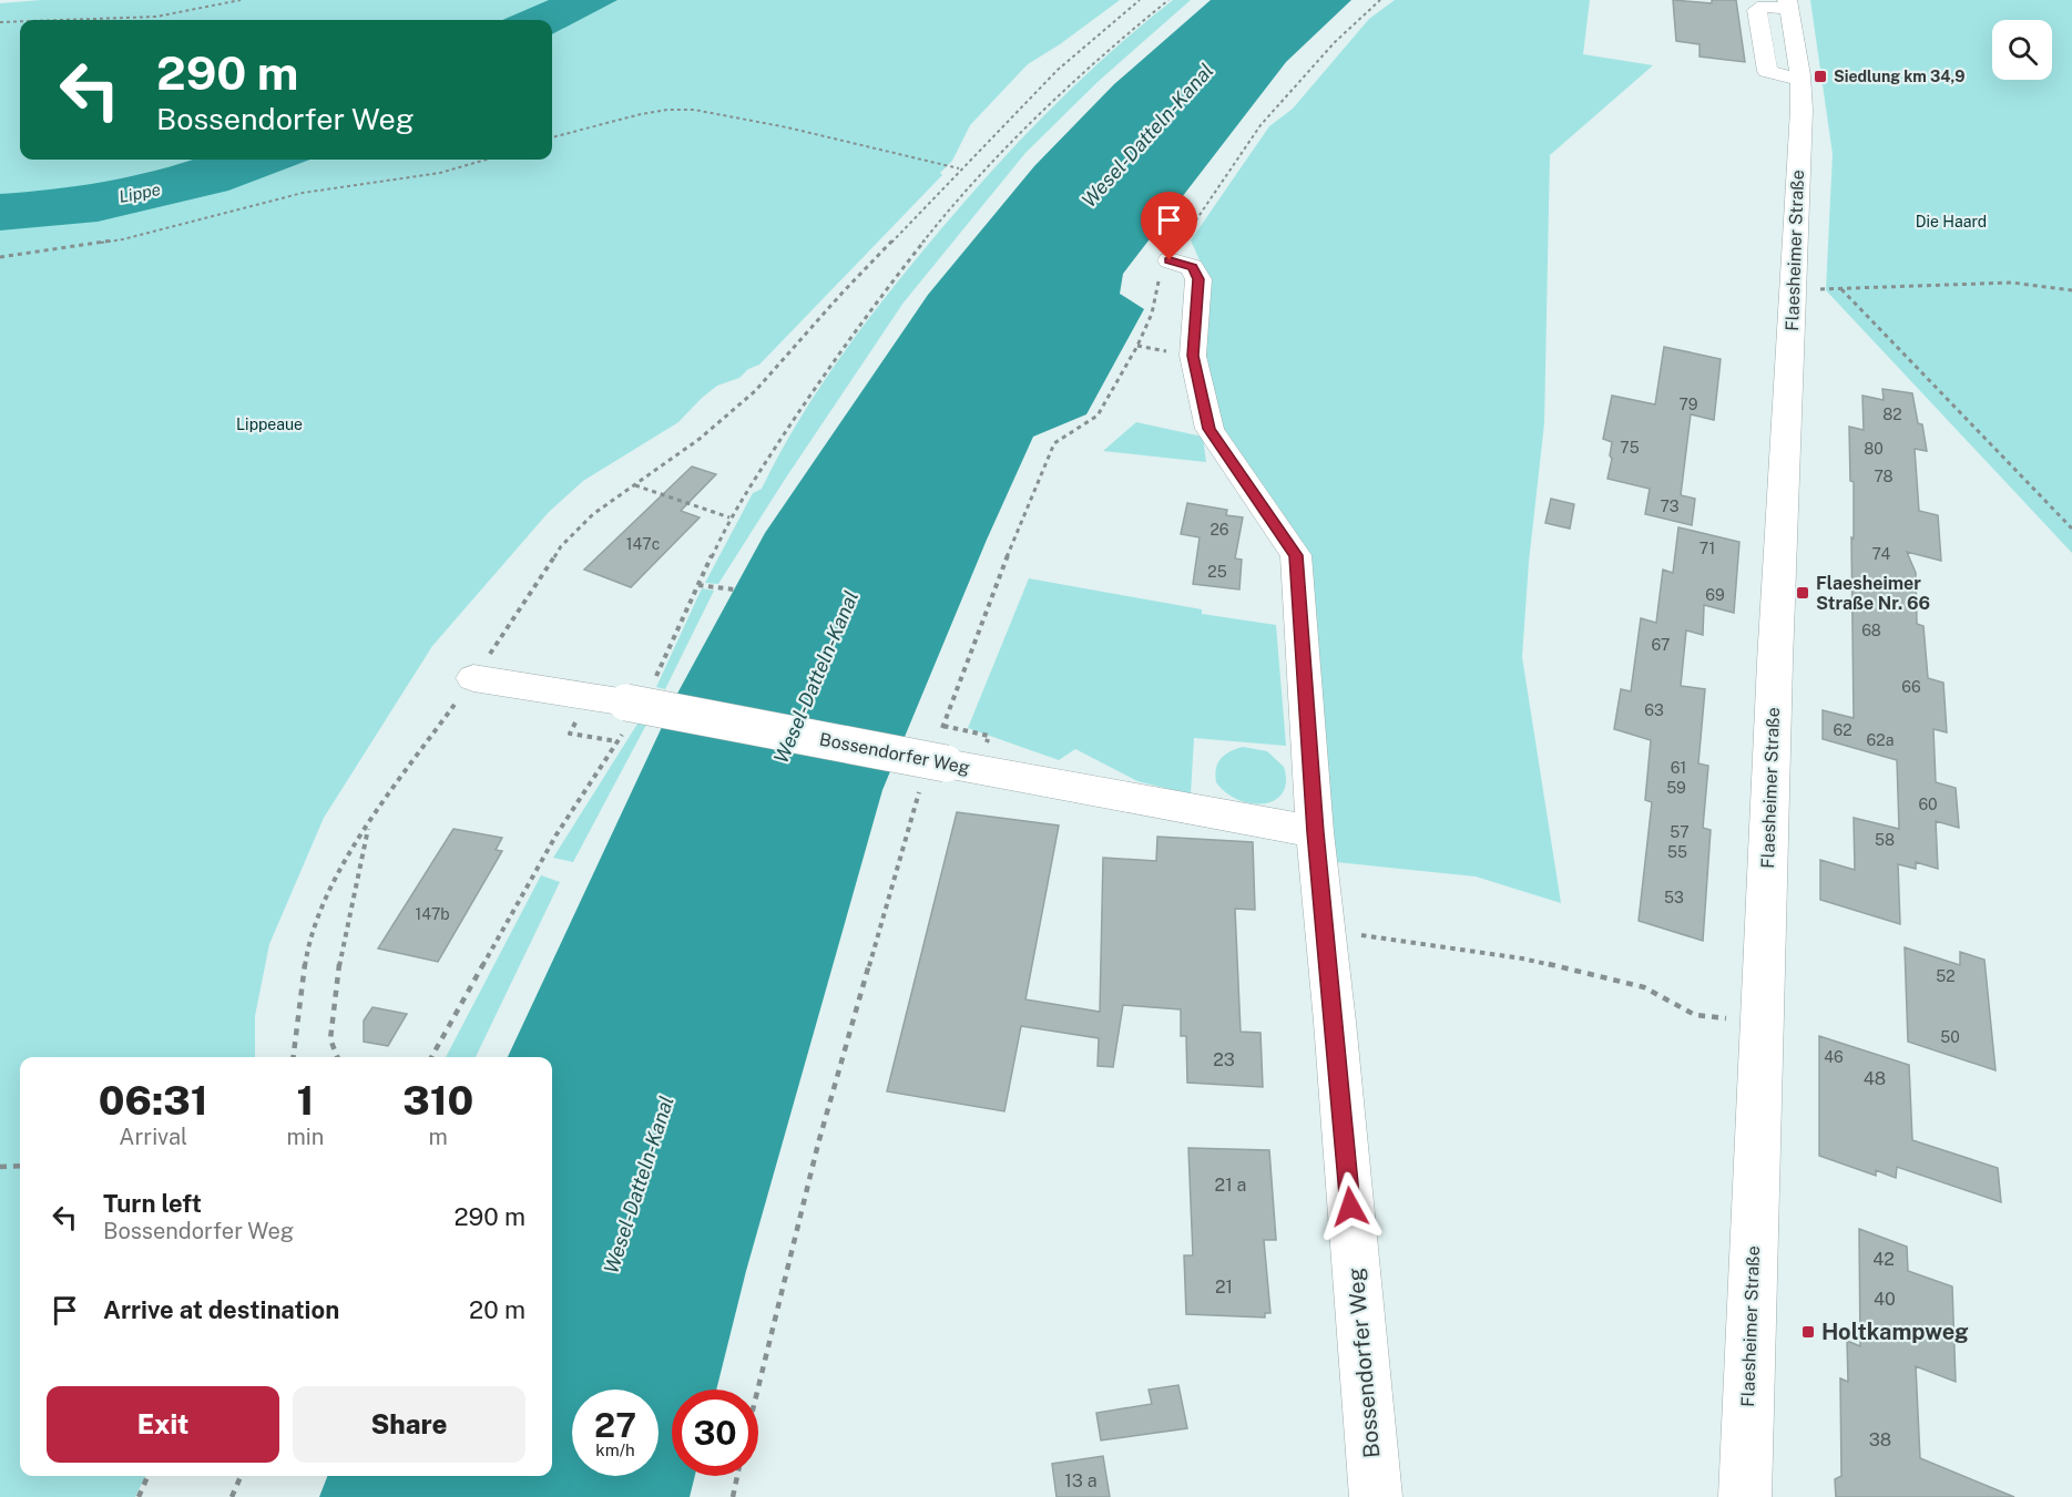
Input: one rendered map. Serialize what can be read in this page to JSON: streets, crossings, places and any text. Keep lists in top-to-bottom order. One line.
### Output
{"streets":{"street":["Flaesheimer Straße","Bossendorfer Weg"]},"water":["Wesel-Datteln-Kanal","Lippe"],"parks":["Die Haard","Lippeaue"],"places":{"transit":["Siedlung km 34,9","Flaesheimer Straße Nr. 66","Holtkampweg"]},"house_numbers":["79","82","75","80","78","73","26","147c","71","74","25","69","68","67","66","63","62","62a","61","59","60","57","58","55","53","147b","52","50","46","23","48","21 a","42","21","40","38","13 a"],"page":{"turn":["290 m","Bossendorfer Weg"],"eta":["06:31","Arrival","1","min","310","m"],"list":[{"name":"Turn left","note":"Bossendorfer Weg","value":"290 m"},{"name":"Arrive at destination","value":"20 m"}],"buttons":["Exit","Share"],"speed":"27 km/h","limit":"30"}}
